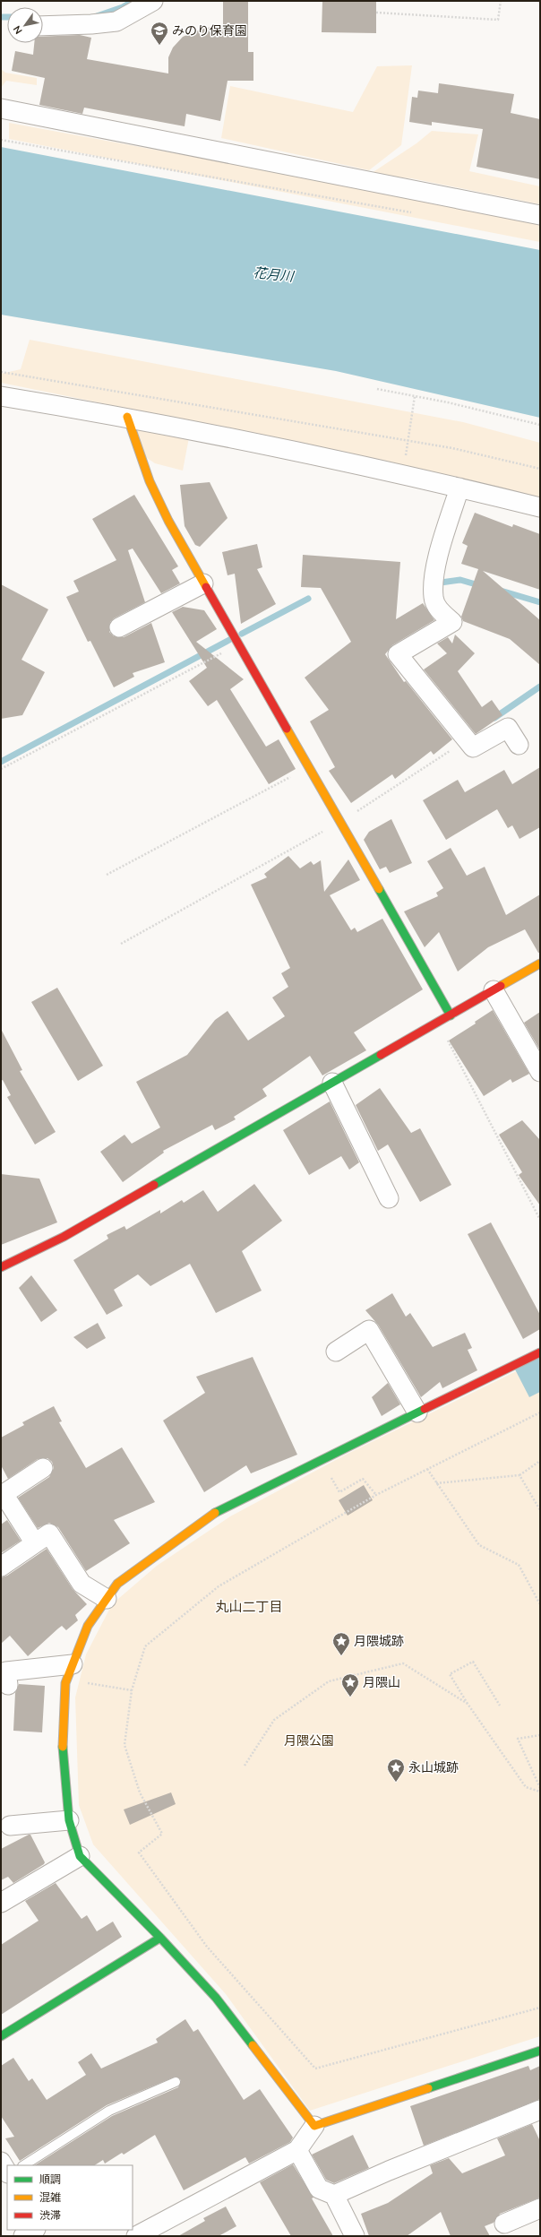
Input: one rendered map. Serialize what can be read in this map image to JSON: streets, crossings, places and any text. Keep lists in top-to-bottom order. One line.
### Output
{"districts":["丸山二丁目"],"water":["花月川"],"parks":["月隈公園"],"places":{"school or university":["みのり保育園"],"place":["月隈城跡","月隈山","永山城跡"]},"legend":["順調","混雑","渋滞"],"north":"bottom left"}
